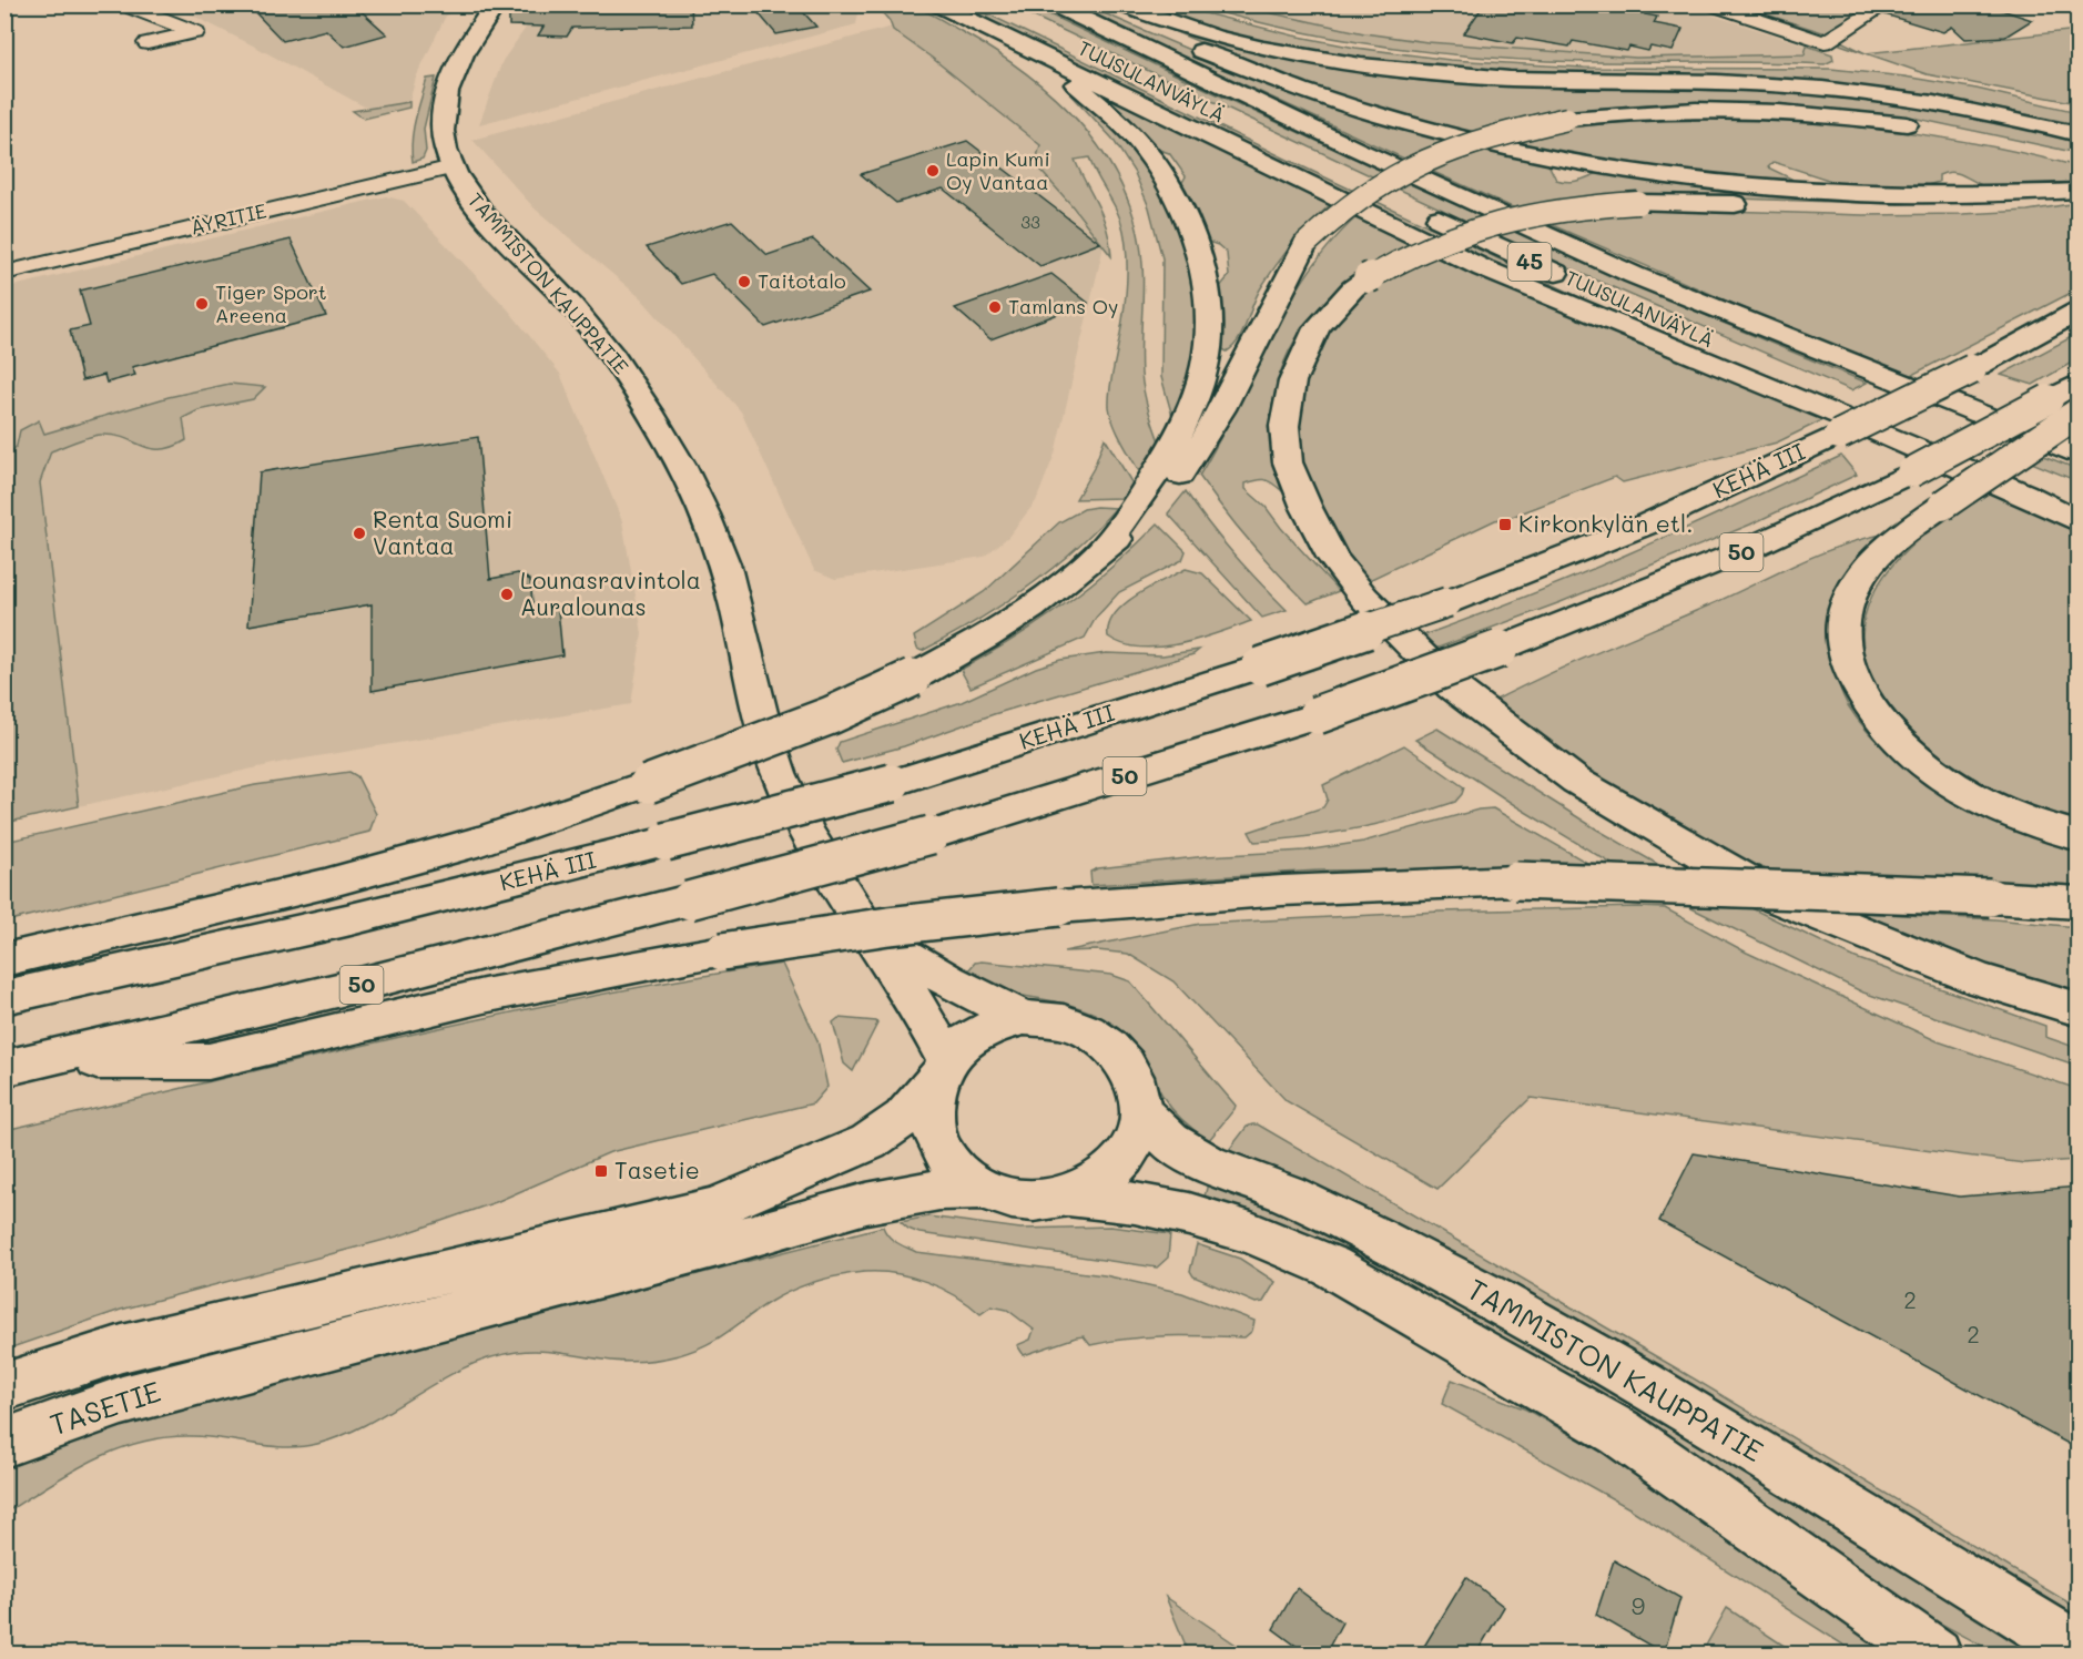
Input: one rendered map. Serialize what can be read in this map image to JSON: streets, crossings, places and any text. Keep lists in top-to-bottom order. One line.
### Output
{"streets":{"main road":["TUUSULANVÄYLÄ","45","TAMMISTON KAUPPATIE","KEHÄ III","50","TASETIE"],"street":["ÄYRITIE"]},"crossings":[["ÄYRITIE","TAMMISTON KAUPPATIE"],["TAMMISTON KAUPPATIE","TASETIE"]],"places":{"other":["Lapin Kumi Oy Vantaa","Taitotalo","Tiger Sport Areena","Tamlans Oy","Renta Suomi Vantaa","Lounasravintola Auralounas"],"transit":["Kirkonkylän etl.","Tasetie"]},"house_numbers":["33","2","2","9"]}
